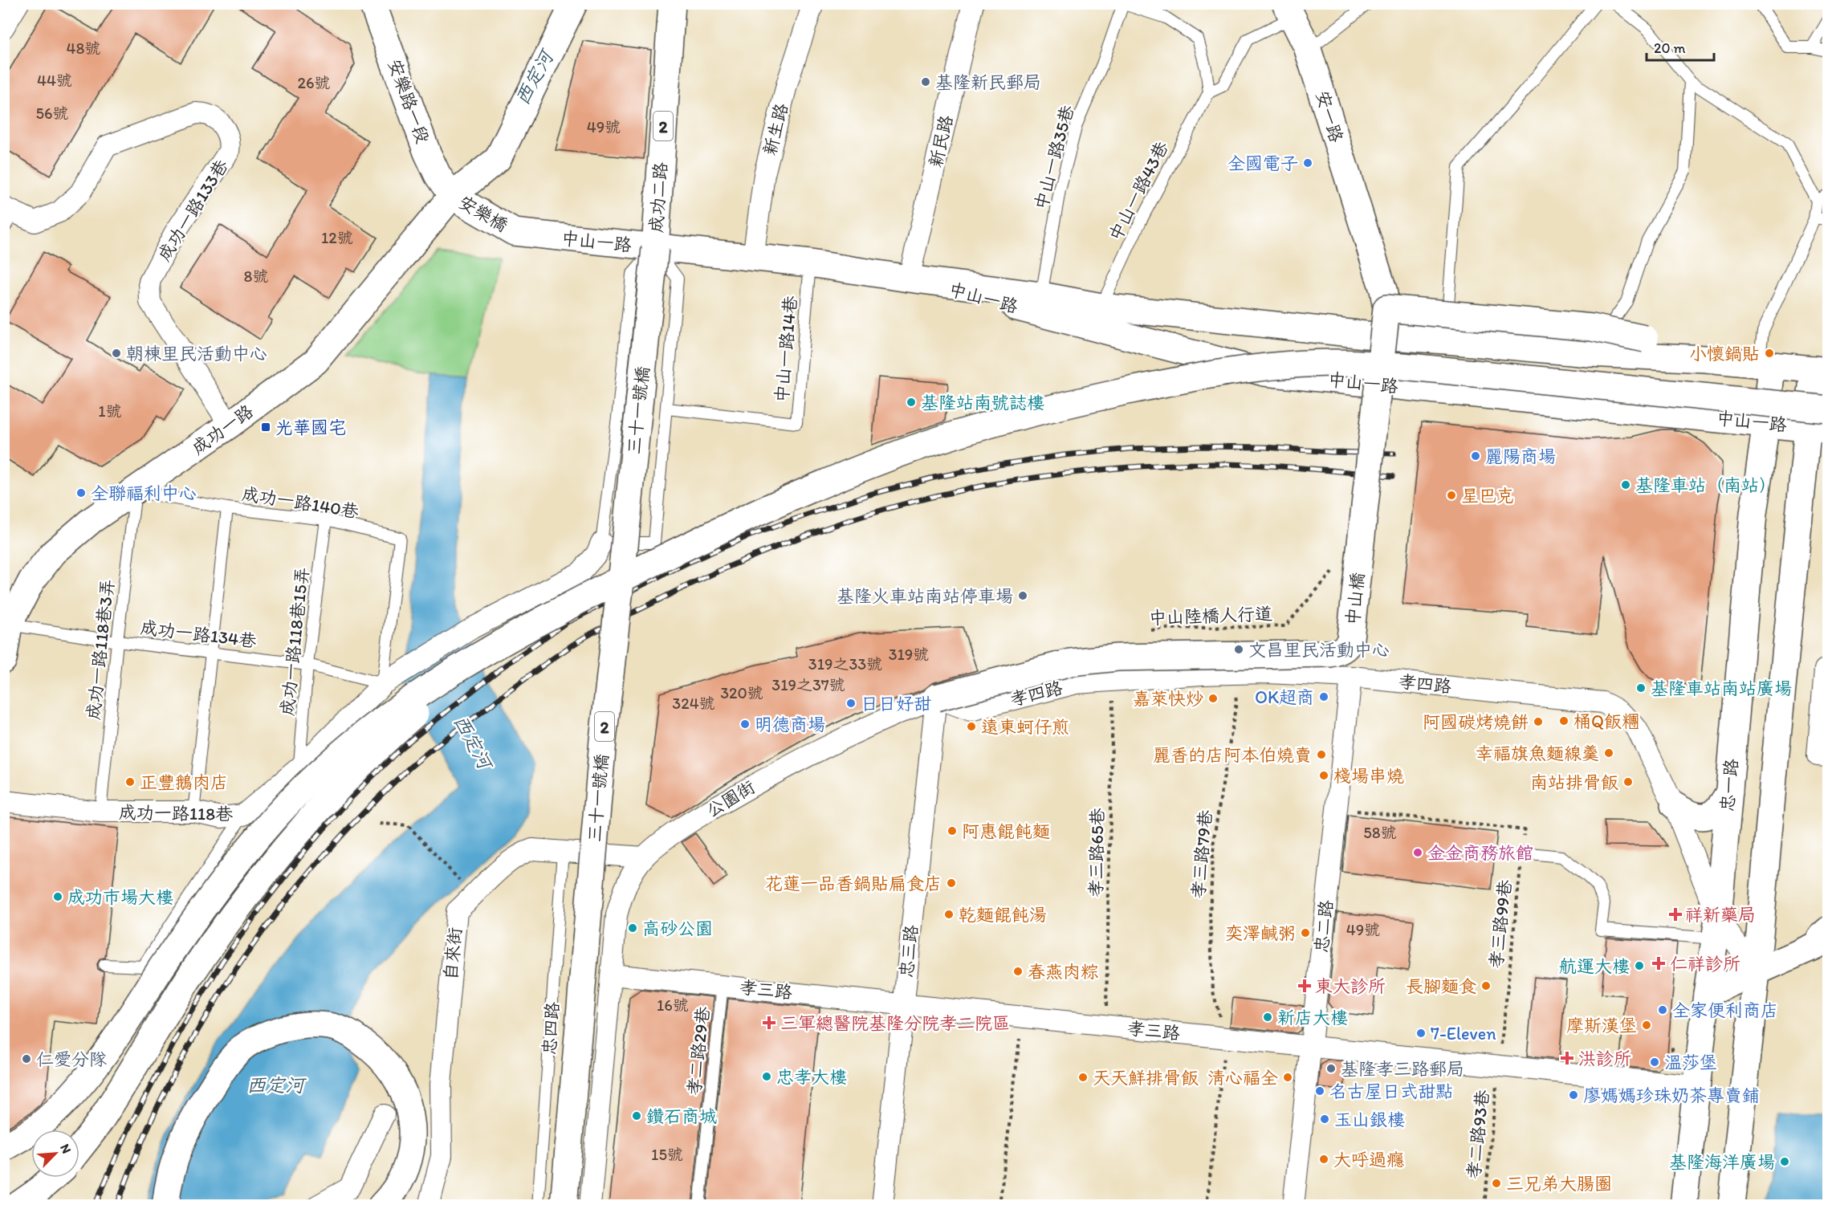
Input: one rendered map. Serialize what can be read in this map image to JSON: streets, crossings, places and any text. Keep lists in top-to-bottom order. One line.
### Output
{"streets":{"main road":["安樂路一段","安一路","2","成功二路","安樂橋","中山一路","三十一號橋","成功一路","中山橋","忠一路"],"street":["新生路","新民路","成功一路133巷","孝四路","公園街","成功一路118巷","忠二路","忠三路","自來街","孝三路"],"lane":["中山一路35巷","中山一路43巷","中山一路14巷","成功一路140巷","成功一路134巷","成功一路118巷15弄","成功一路118巷3弄","忠四路","孝二路29巷"],"path":["中山陸橋人行道","孝三路65巷","孝三路79巷","孝三路99巷","孝二路93巷"]},"crossings":[["安樂路一段","安樂橋"],["安樂路一段","成功一路"],["安一路","中山橋"],["新生路","中山一路"],["新民路","中山一路"],["中山一路35巷","中山一路"],["中山一路43巷","中山一路"],["成功二路","中山一路"],["成功二路","三十一號橋"],["成功一路133巷","成功一路"],["安樂橋","中山一路"],["安樂橋","成功一路"],["中山一路","中山一路14巷"],["中山一路","三十一號橋"],["中山一路","忠一路"],["成功一路","成功一路140巷"],["成功一路","成功一路134巷"],["成功一路","成功一路118巷3弄"],["成功一路140巷","成功一路134巷"],["成功一路140巷","成功一路118巷15弄"],["成功一路140巷","成功一路118巷3弄"],["成功一路140巷","成功一路118巷"],["中山橋","孝四路"],["中山橋","公園街"],["中山橋","忠三路"],["成功一路134巷","成功一路118巷15弄"],["成功一路134巷","成功一路118巷3弄"],["成功一路134巷","成功一路118巷"],["成功一路118巷15弄","成功一路118巷"],["成功一路118巷3弄","成功一路118巷"],["孝四路","忠一路"],["孝四路","公園街"],["孝四路","孝三路65巷"],["孝四路","孝三路79巷"],["孝四路","忠二路"],["孝四路","忠三路"],["忠一路","孝三路"],["公園街","忠三路"],["公園街","自來街"],["公園街","孝三路"],["孝三路65巷","孝三路"],["孝三路79巷","孝三路"],["孝三路99巷","忠二路"],["孝三路99巷","孝三路"],["孝三路99巷","孝二路93巷"],["忠二路","孝三路"],["忠三路","孝三路"],["自來街","忠四路"],["孝三路","孝二路29巷"],["孝三路","孝二路93巷"]],"water":["西定河"],"places":{"other":["基隆新民郵局","全國電子","朝棟里民活動中心","小懷鍋貼","基隆站南號誌樓","麗陽商場","基隆車站（南站）","全聯福利中心","星巴克","基隆火車站南站停車場","文昌里民活動中心","基隆車站南站廣場","OK超商","嘉萊快炒","日日好甜","桶Q飯糰","阿國碳烤燒餅","明德商場","遠東蚵仔煎","幸福旗魚麵線羹","麗香的店阿本伯燒賣","棧場串燒","正豐鵝肉店","南站排骨飯","阿惠餛飩麵","金金商務旅館","花蓮一品香鍋貼扁食店","成功市場大樓","乾麵餛飩湯","高砂公園","奕澤鹹粥","航運大樓","春燕肉粽","長腳麵食","全家便利商店","新店大樓","摩斯漢堡","7-Eleven","仁愛分隊","溫莎堡","基隆孝三路郵局","忠孝大樓","天天鮮排骨飯","清心福全","名古屋日式甜點","廖媽媽珍珠奶茶專賣鋪","鑽石商城","玉山銀樓","大呼過癮","基隆海洋廣場","三兄弟大腸圈"],"transit":["光華國宅"],"health":["祥新藥局","仁祥診所","東大診所","三軍總醫院基隆分院孝二院區","洪診所"]},"house_numbers":["48號","44號","26號","56號","49號","12號","8號","1號","319號","319之33號","319之37號","320號","324號","58號","49號","16號","15號"],"scale_bar":"20 m","north":"top right"}
